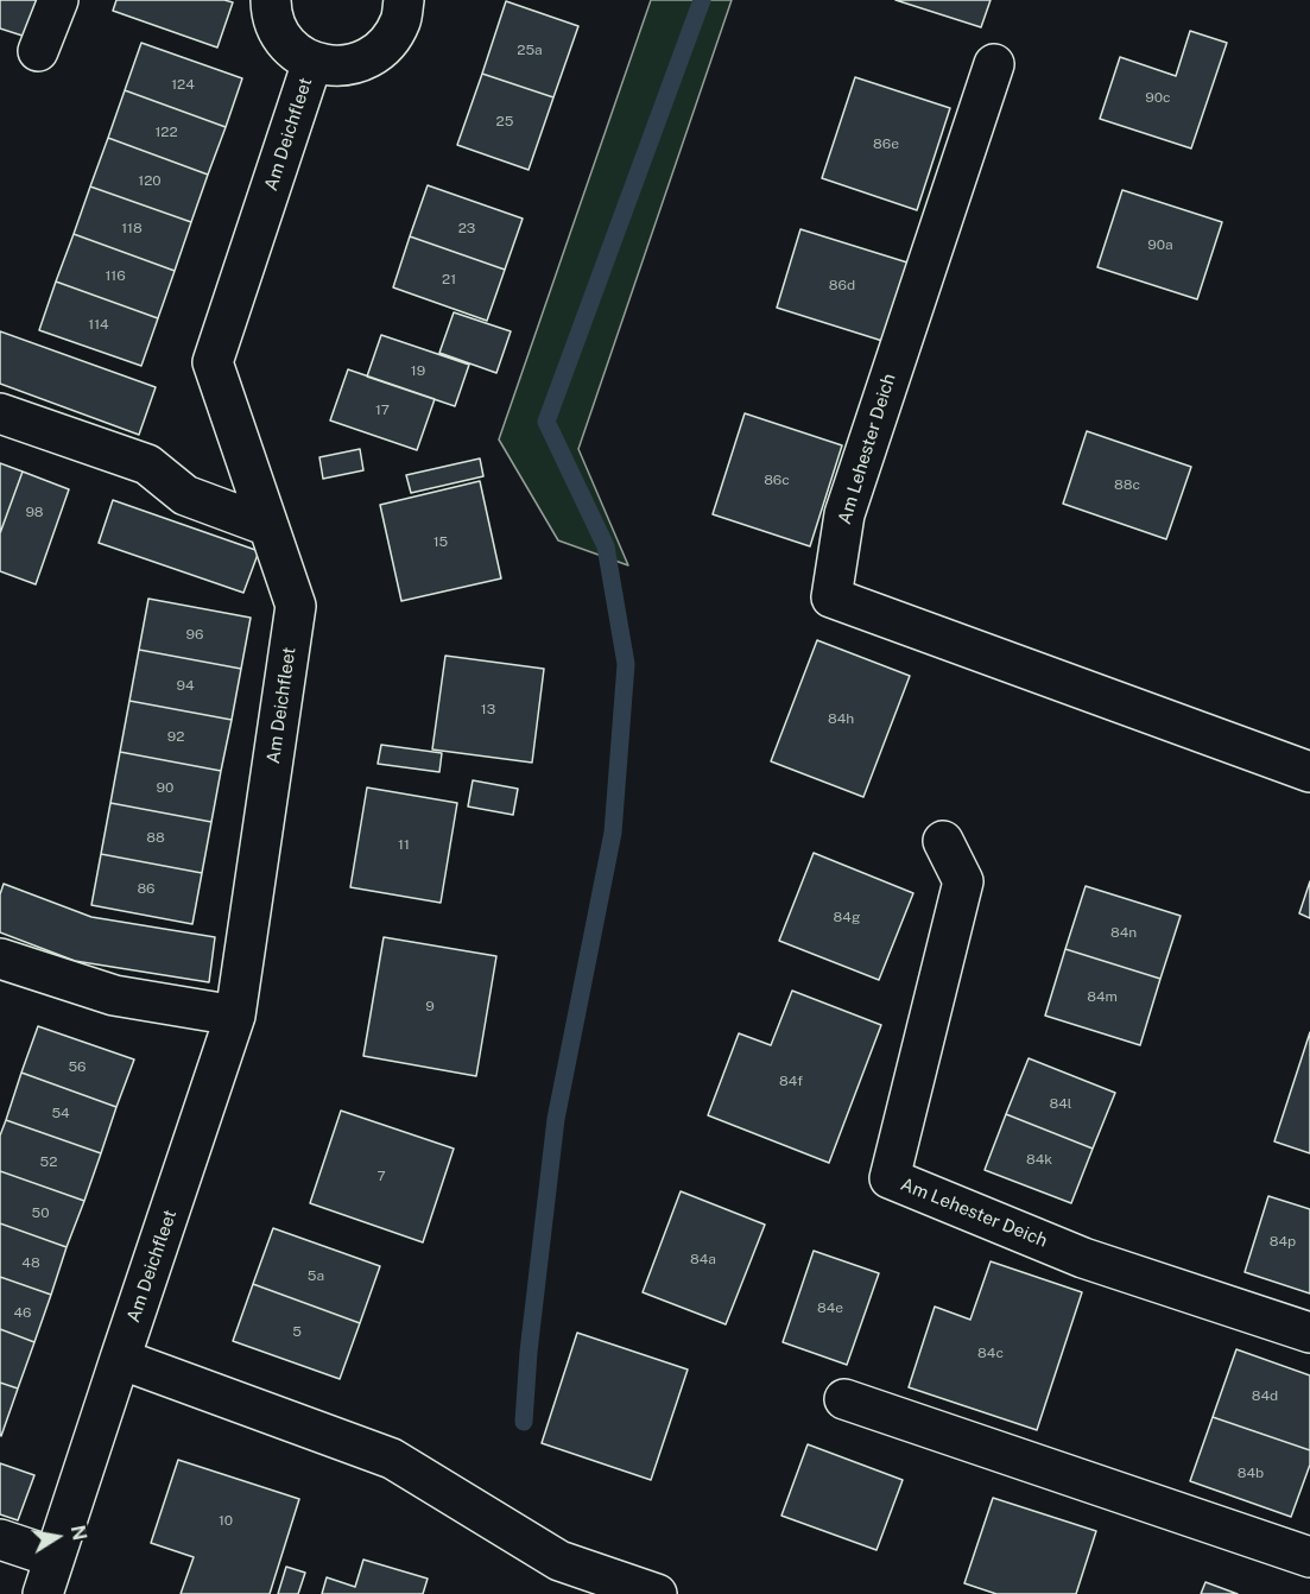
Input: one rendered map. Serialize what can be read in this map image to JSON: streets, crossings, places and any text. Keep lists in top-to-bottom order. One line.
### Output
{"streets":{"street":["Am Deichfleet","Am Lehester Deich"]},"house_numbers":["25a","124","90c","25","122","86e","120","118","23","90a","116","21","86d","114","19","17","86c","88c","98","15","96","94","13","84h","92","90","88","11","86","84g","84n","84m","9","56","84f","84l","54","84k","52","7","50","84p","84a","48","5a","84e","46","5","84c","84d","84b","10"],"north":"right"}
